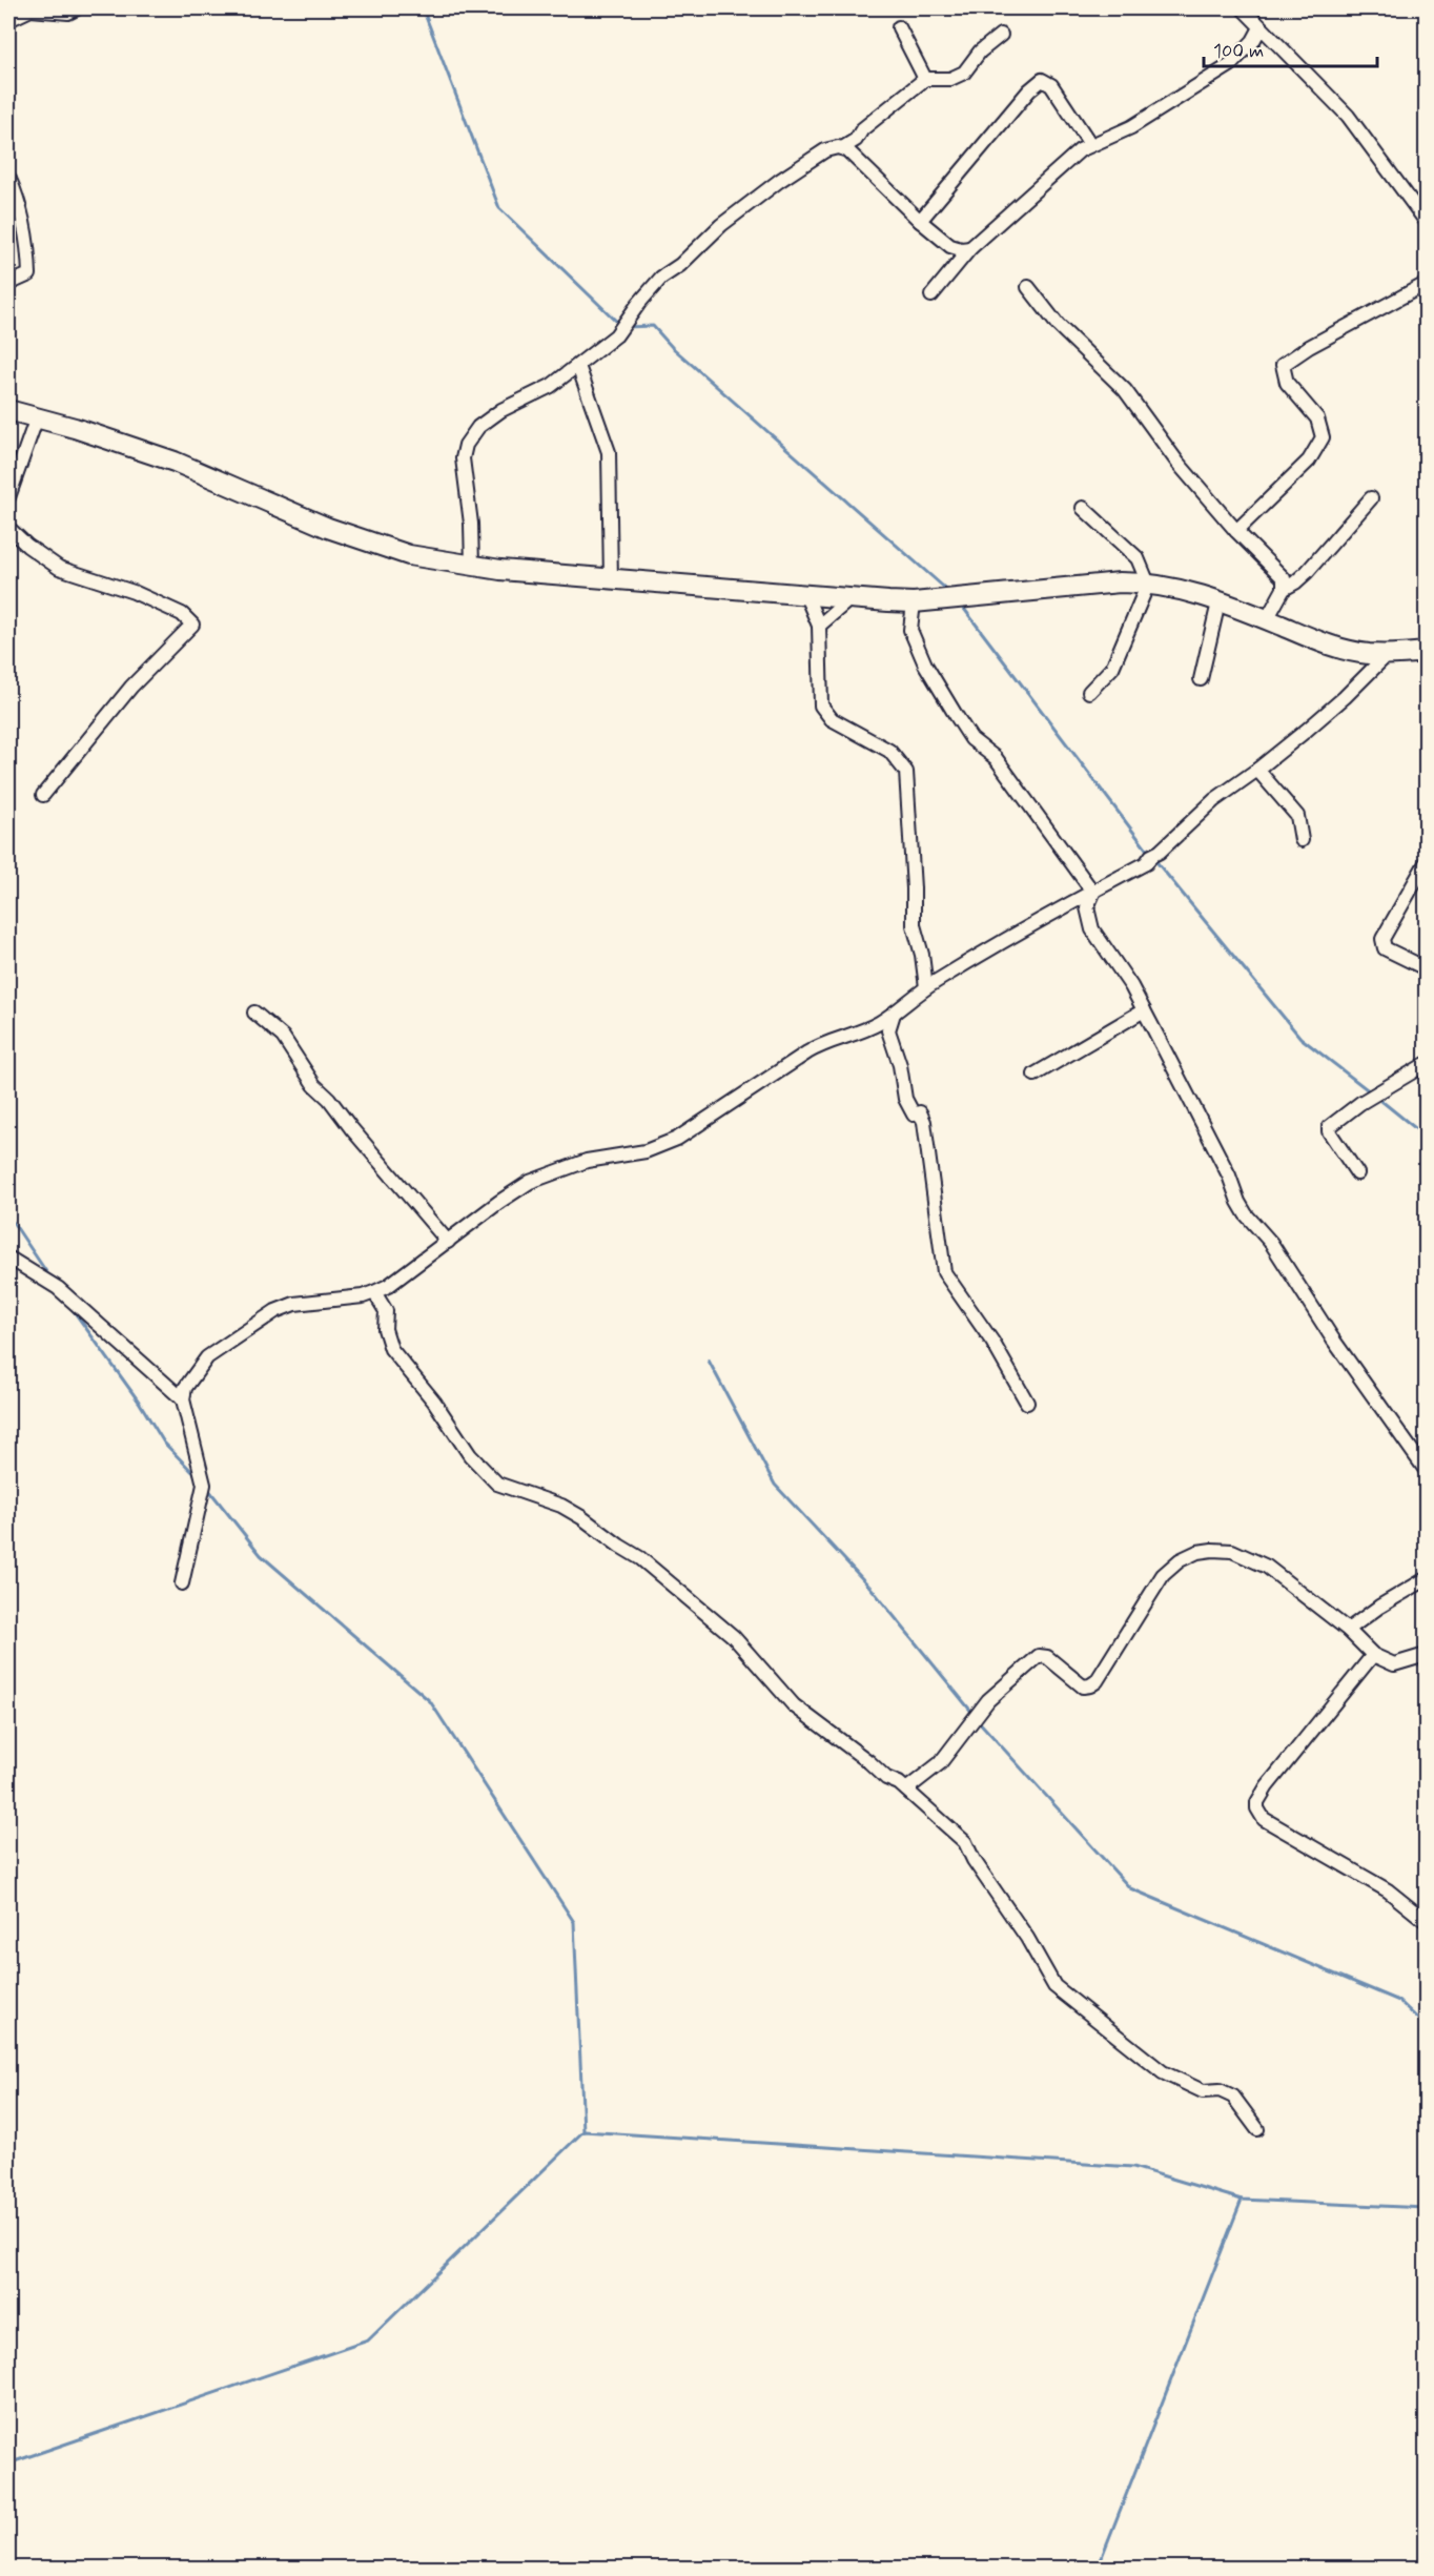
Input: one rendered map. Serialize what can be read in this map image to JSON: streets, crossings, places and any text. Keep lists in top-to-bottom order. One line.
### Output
{"scale_bar":"100 m"}
